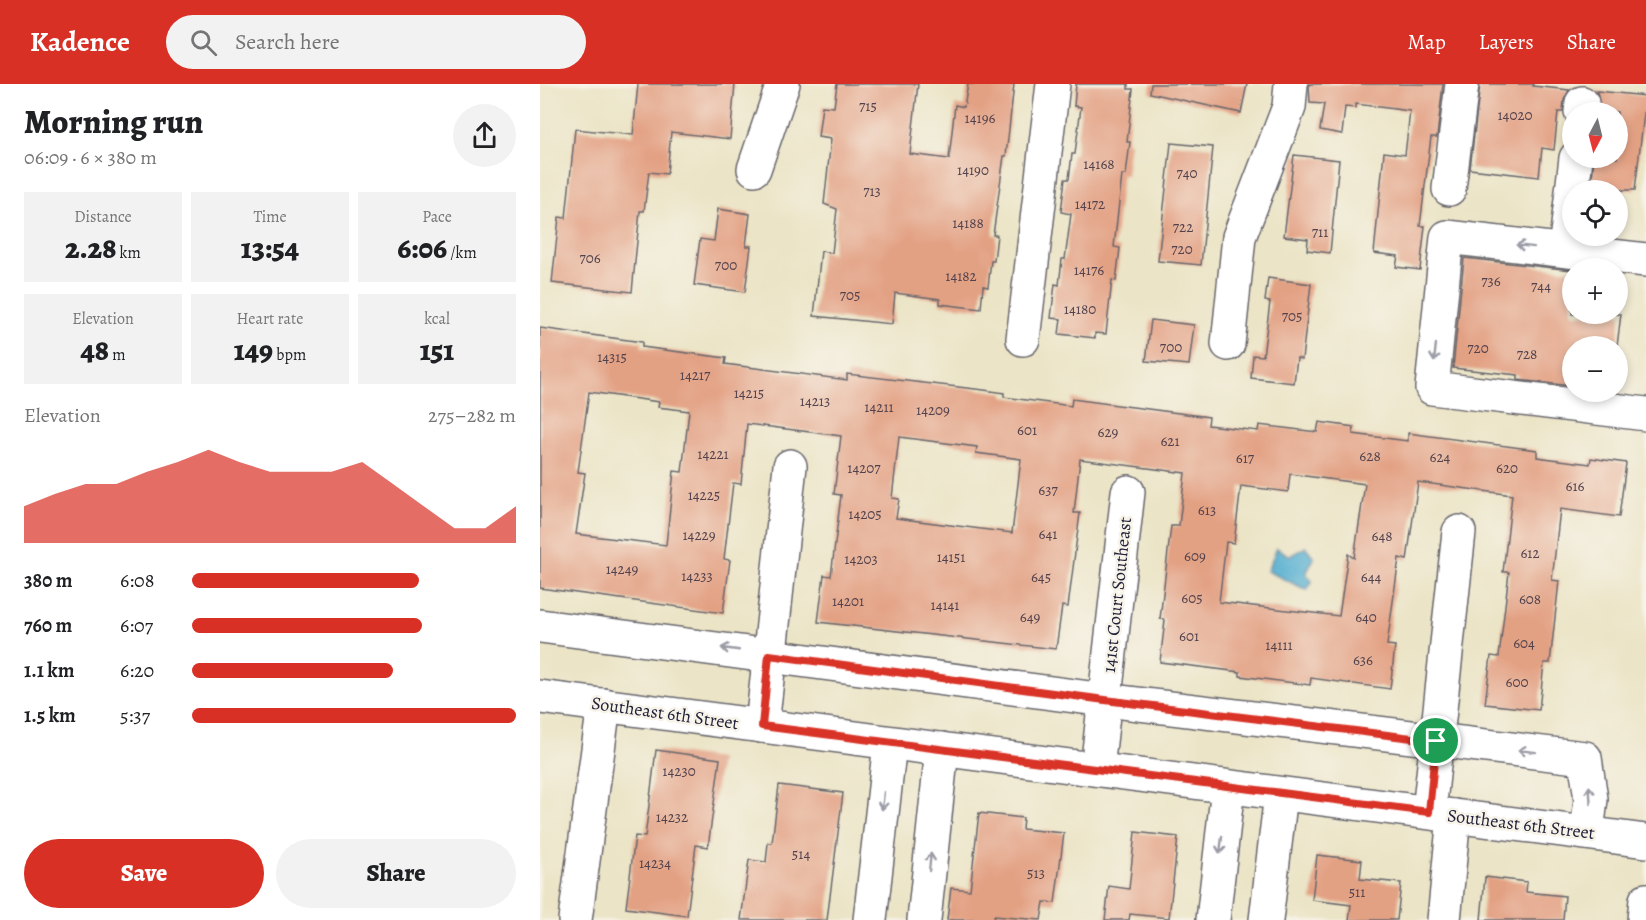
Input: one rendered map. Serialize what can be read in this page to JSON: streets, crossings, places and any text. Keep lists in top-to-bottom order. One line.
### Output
{"streets":{"street":["141st Court Southeast","Southeast 6th Street"]},"crossings":[["141st Court Southeast","Southeast 6th Street"]],"house_numbers":["715","14020","14196","14168","14190","740","713","14172","14188","722","711","720","706","700","14176","14182","736","744","705","14180","705","700","720","728","14315","14217","14215","14213","14211","14209","601","629","621","14221","628","624","617","14207","620","616","637","14225","613","14205","641","14229","648","612","609","14151","14203","14249","14233","645","644","605","608","14201","14141","649","640","601","604","14111","636","600","14230","14232","514","14234","513","511"],"north":"bottom","page":{"header":"Kadence","search":"Search here","nav":["Map","Layers","Share"],"heading":["Morning run","06:09 · 6 × 380 m"],"map_buttons":["+","−"],"stats":[["Distance","2.28 km"],["Time","13:54"],["Pace","6:06 /km"],["Elevation","48 m"],["Heart rate","149 bpm"],["kcal","151"]],"chart":["Elevation","275–282 m"],"list":[{"name":"380 m","note":"6:08"},{"name":"760 m","note":"6:07"},{"name":"1.1 km","note":"6:20"},{"name":"1.5 km","note":"5:37"}],"buttons":["Save","Share"]}}
